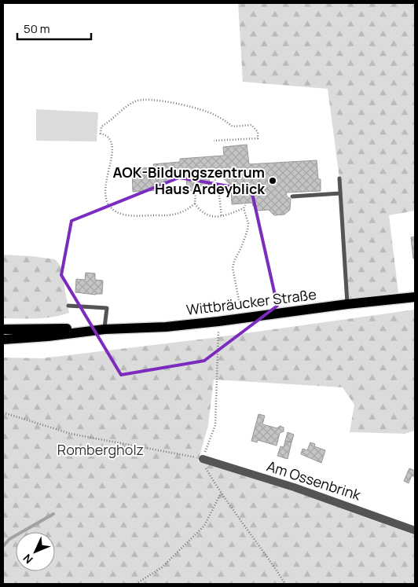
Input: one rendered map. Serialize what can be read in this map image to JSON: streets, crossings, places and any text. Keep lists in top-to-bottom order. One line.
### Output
{"streets":{"main road":["Wittbräucker Straße"],"street":["Am Ossenbrink"]},"parks":["Rombergholz"],"places":["AOK-Bildungszentrum Haus Ardeyblick"],"scale_bar":"50 m","north":"bottom left"}
